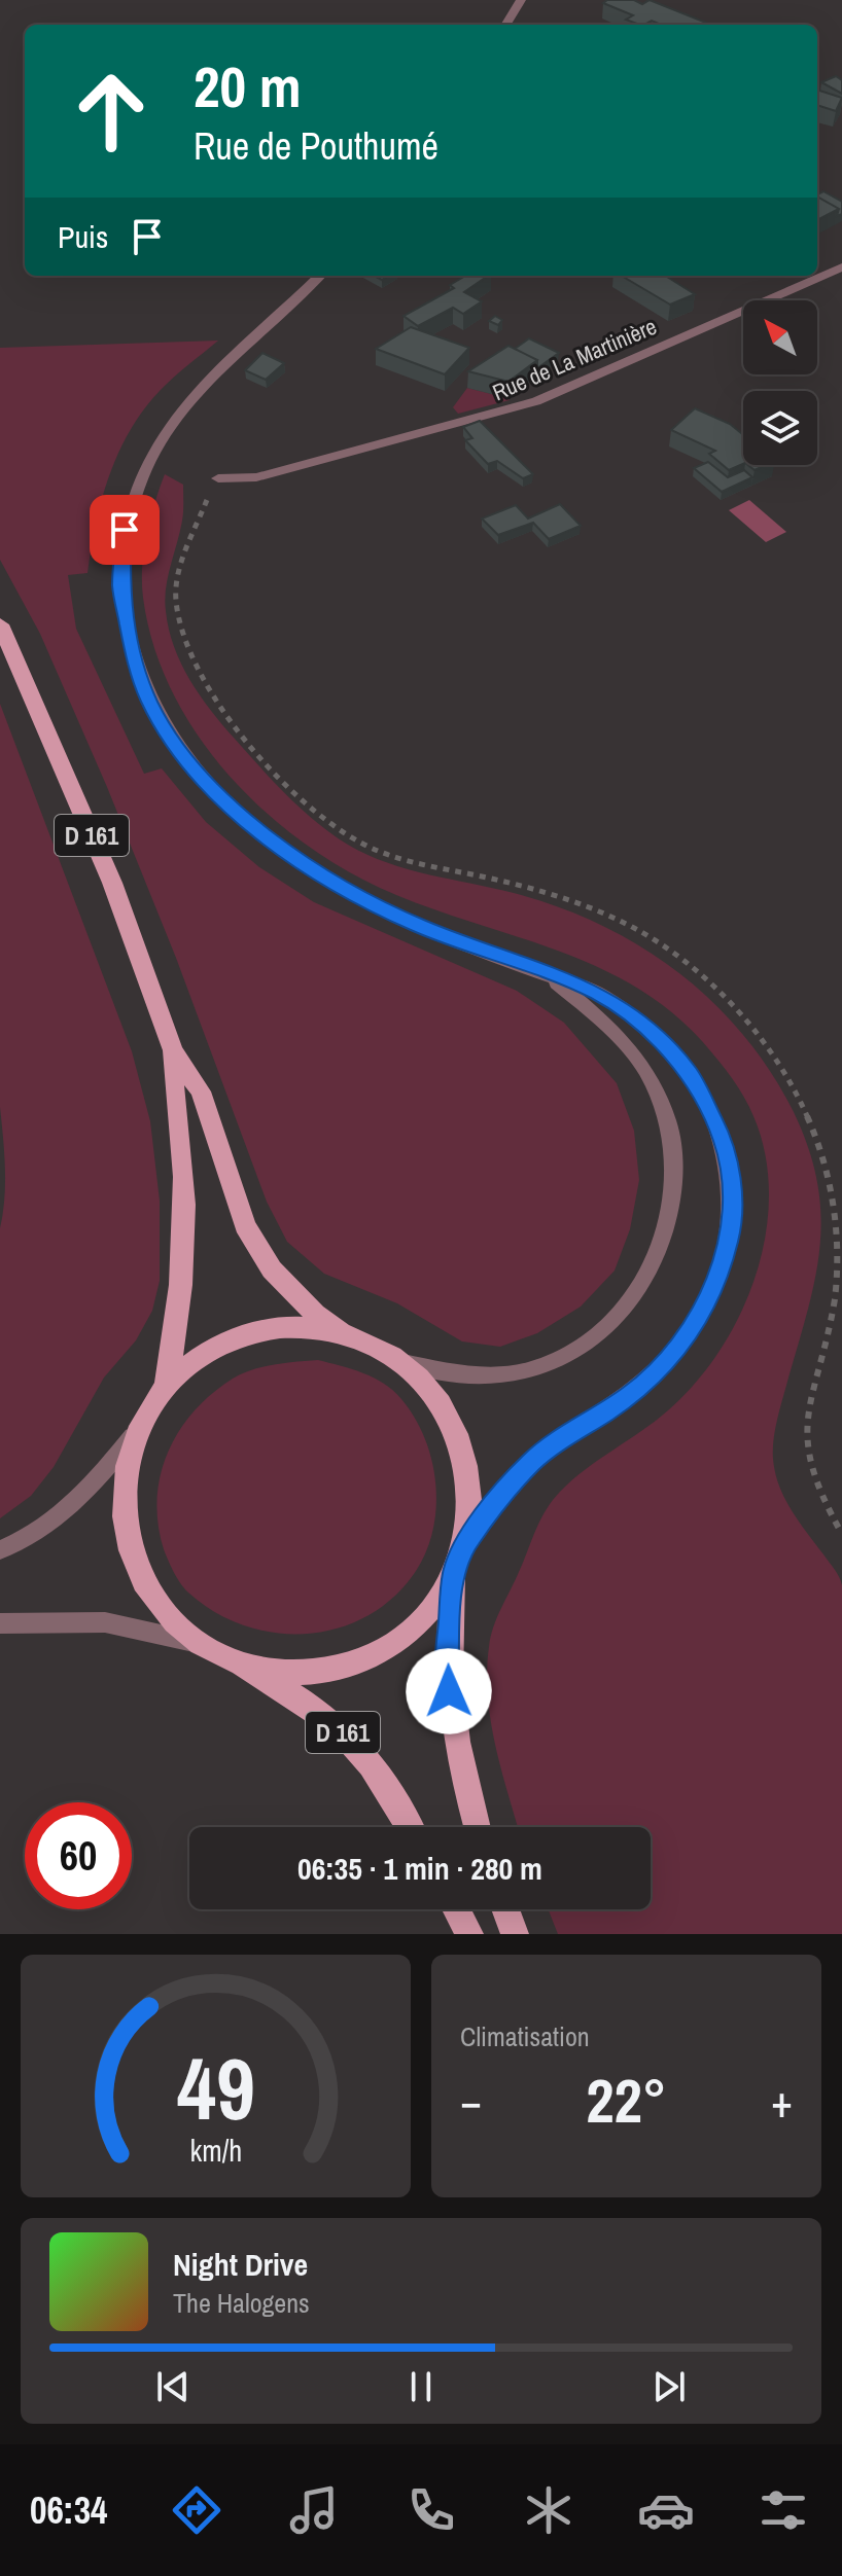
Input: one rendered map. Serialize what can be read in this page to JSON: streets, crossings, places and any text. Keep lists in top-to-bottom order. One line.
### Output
{"streets":{"main road":["D 161"],"street":["Rue de La Martinière"]},"north":"top left","page":{"turn":["20 m","Rue de Pouthumé"],"then":"Puis","limit":"60","trip":"06:35 · 1 min · 280 m","tile":"Climatisation","heat":["−","22°","+"],"song":["Night Drive","The Halogens"],"tabs":"06:34","gauge":["49","km/h"]}}
